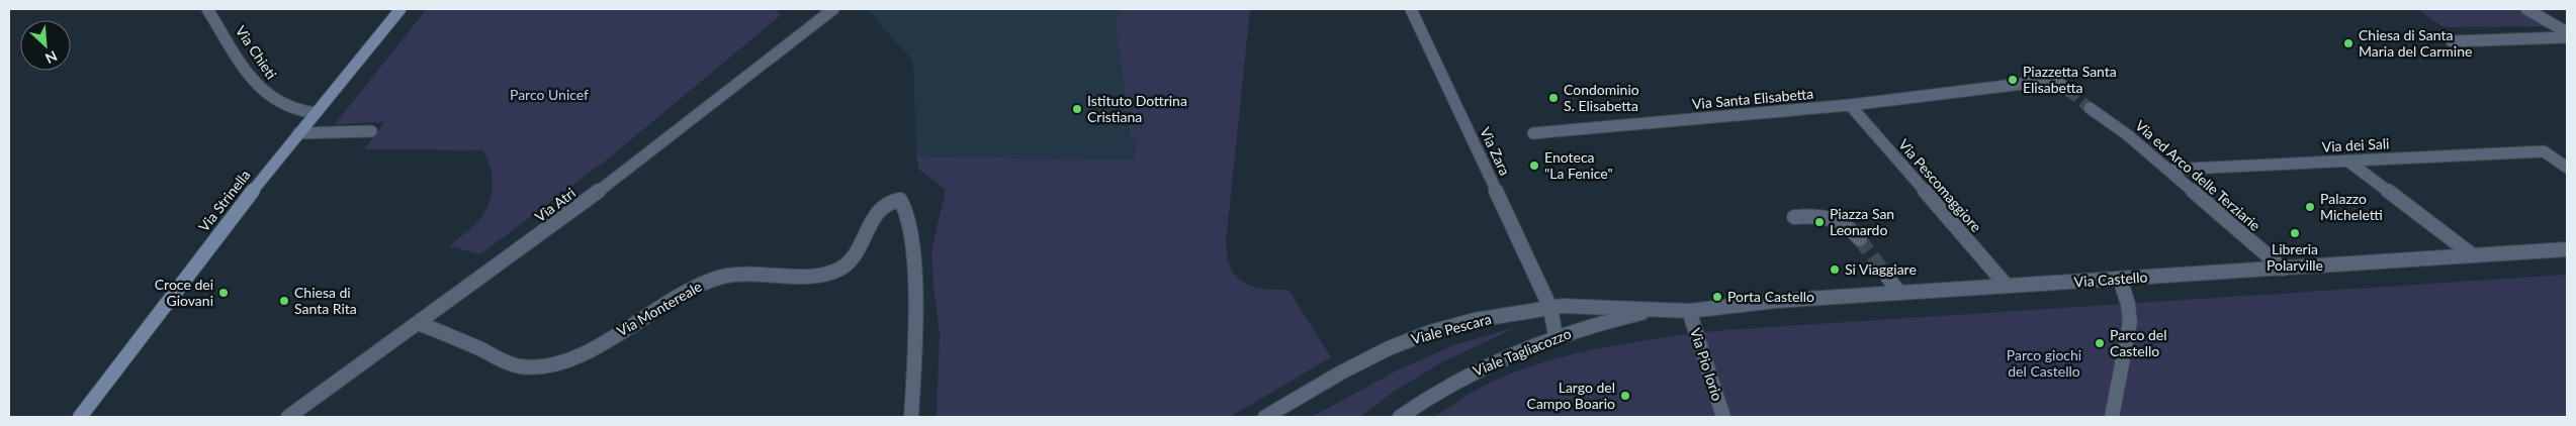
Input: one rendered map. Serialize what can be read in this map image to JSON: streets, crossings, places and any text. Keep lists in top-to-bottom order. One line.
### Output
{"streets":{"main road":["Via Strinella"],"street":["Via Chieti","Via Santa Elisabetta","Via dei Sali","Via Zara","Via ed Arco delle Terziarie","Via Pescomaggiore","Via Atri","Via Castello","Via Montereale","Viale Pescara","Viale Tagliacozzo","Via Pio Iorio"]},"crossings":[["Via Chieti","Via Strinella"],["Via Santa Elisabetta","Via Pescomaggiore"],["Via dei Sali","Via ed Arco delle Terziarie"],["Via Zara","Viale Pescara"],["Via Zara","Viale Tagliacozzo"],["Via ed Arco delle Terziarie","Via Castello"],["Via Pescomaggiore","Via Castello"],["Via Atri","Via Montereale"],["Via Castello","Viale Pescara"],["Via Castello","Viale Tagliacozzo"],["Via Castello","Via Pio Iorio"],["Viale Pescara","Viale Tagliacozzo"]],"parks":["Parco Unicef","Parco giochi del Castello"],"places":["Chiesa di Santa Maria del Carmine","Piazzetta Santa Elisabetta","Condominio S. Elisabetta","Istituto Dottrina Cristiana","Enoteca \"La Fenice\"","Palazzo Micheletti","Piazza San Leonardo","Libreria Polarville","Si Viaggiare","Croce dei Giovani","Porta Castello","Chiesa di Santa Rita","Parco del Castello","Largo del Campo Boario"],"north":"bottom right"}
